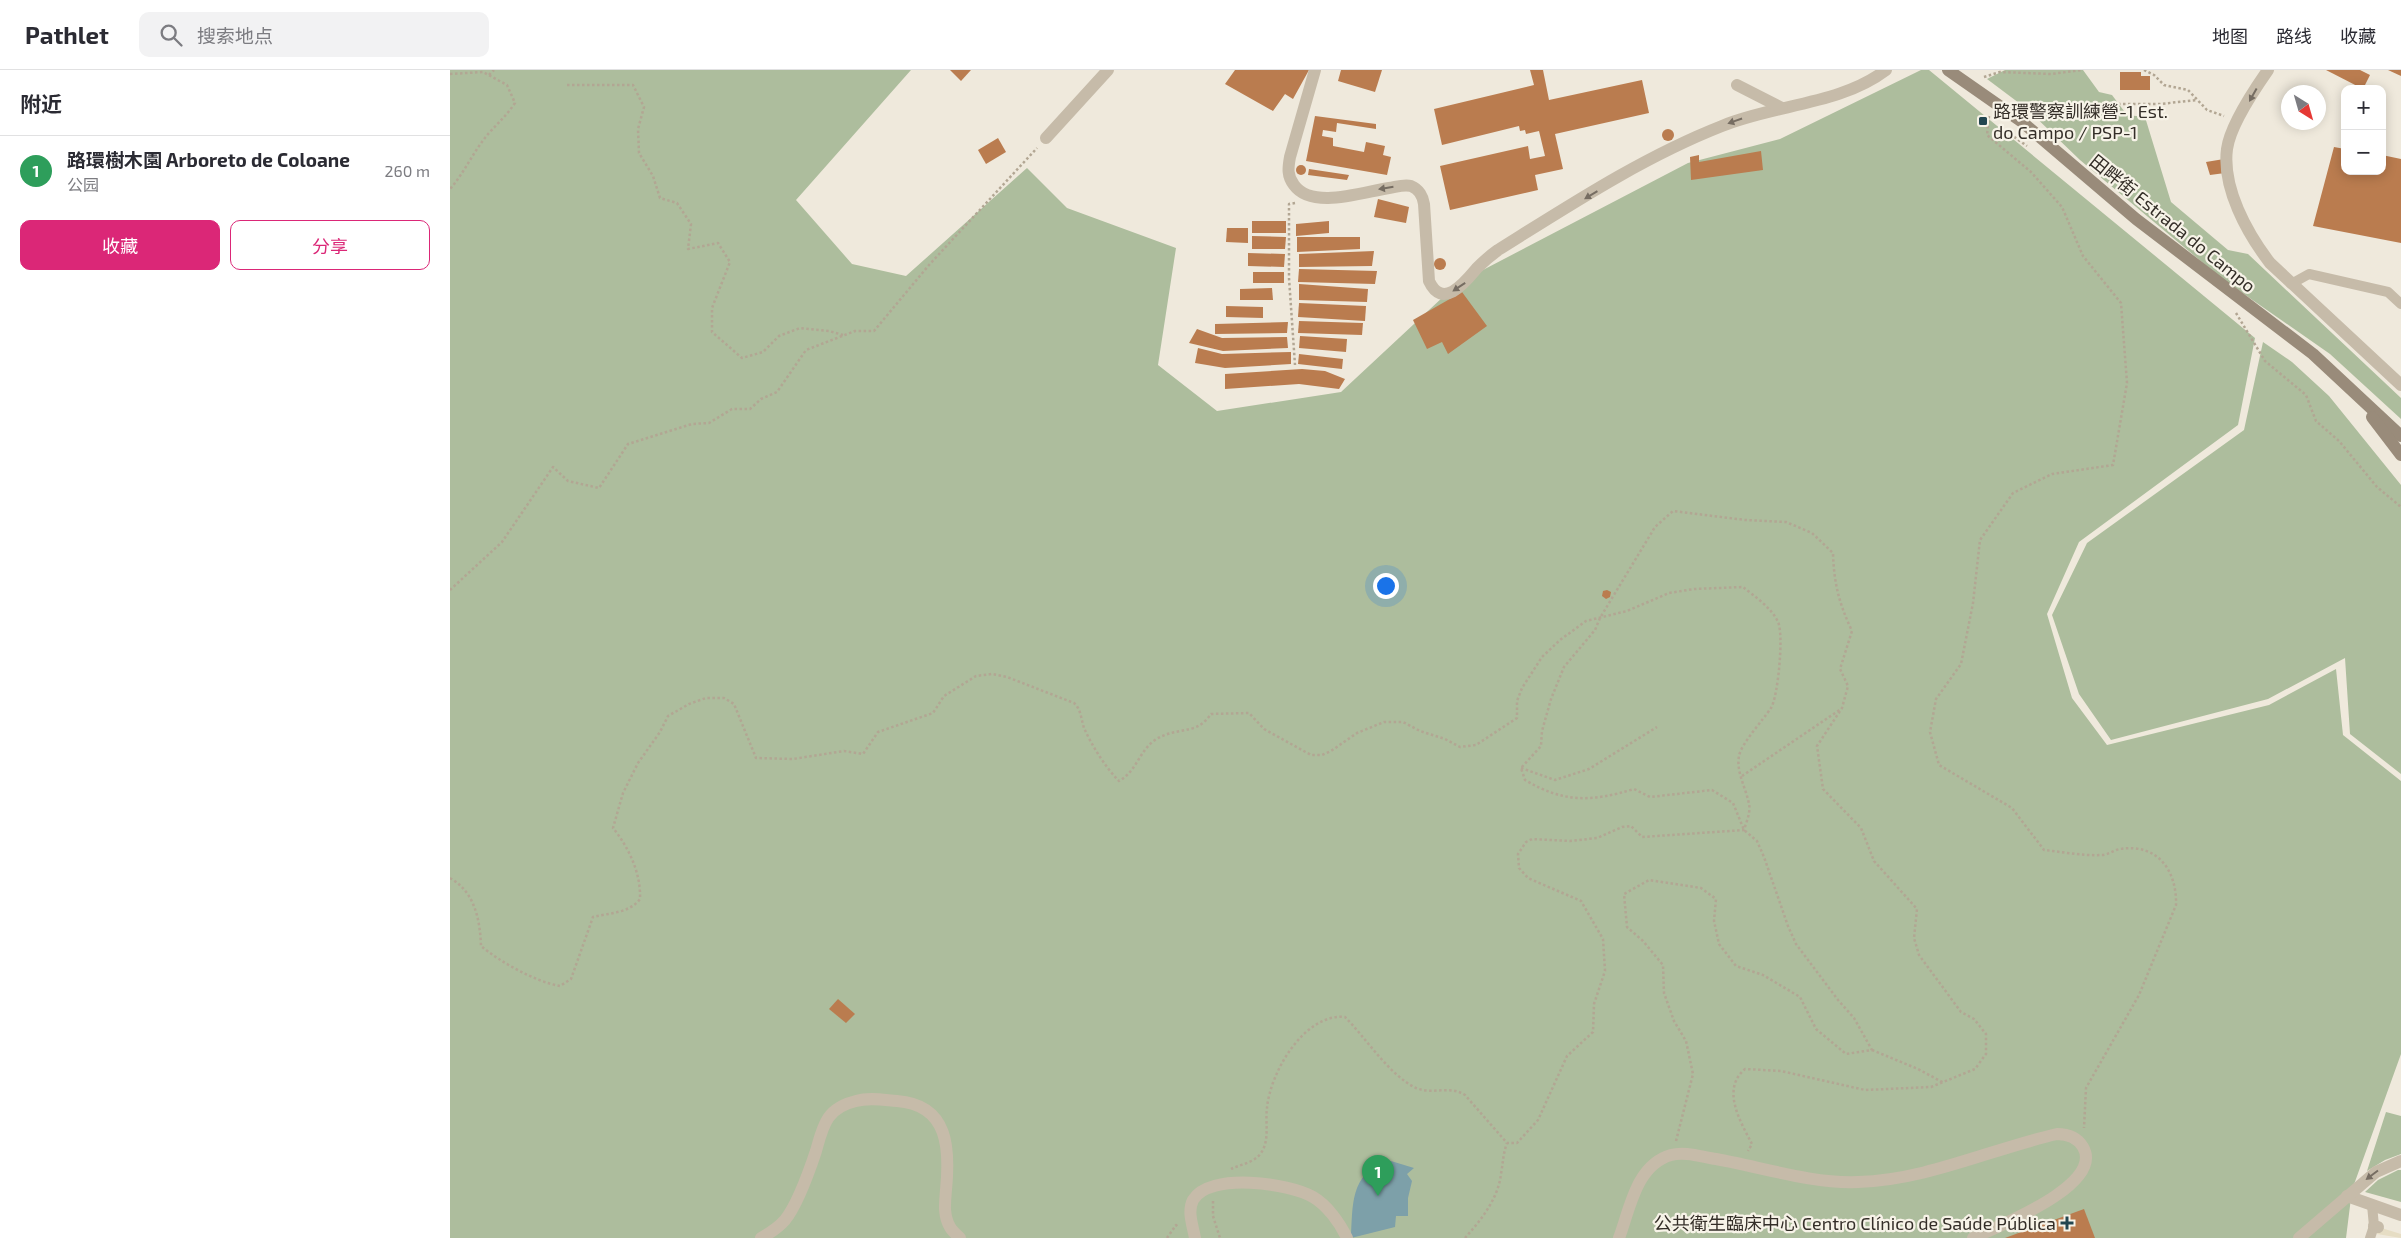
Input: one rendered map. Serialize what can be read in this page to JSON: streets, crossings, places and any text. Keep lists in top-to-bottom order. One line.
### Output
{"streets":{"main road":["田畔街 Estrada do Campo"]},"places":{"transit":["路環警察訓練營-1 Est. do Campo / PSP-1"],"health":["公共衛生臨床中心 Centro Clínico de Saúde Pública"]},"north":"bottom right","page":{"header":"Pathlet","search":"搜索地点","nav":["地图","路线","收藏"],"heading":"附近","map_buttons":["+","−"],"list":[{"mark":"1","name":"路環樹木園 Arboreto de Coloane","note":"公园","value":"260 m"}],"buttons":["收藏","分享"],"pins":"1"}}
